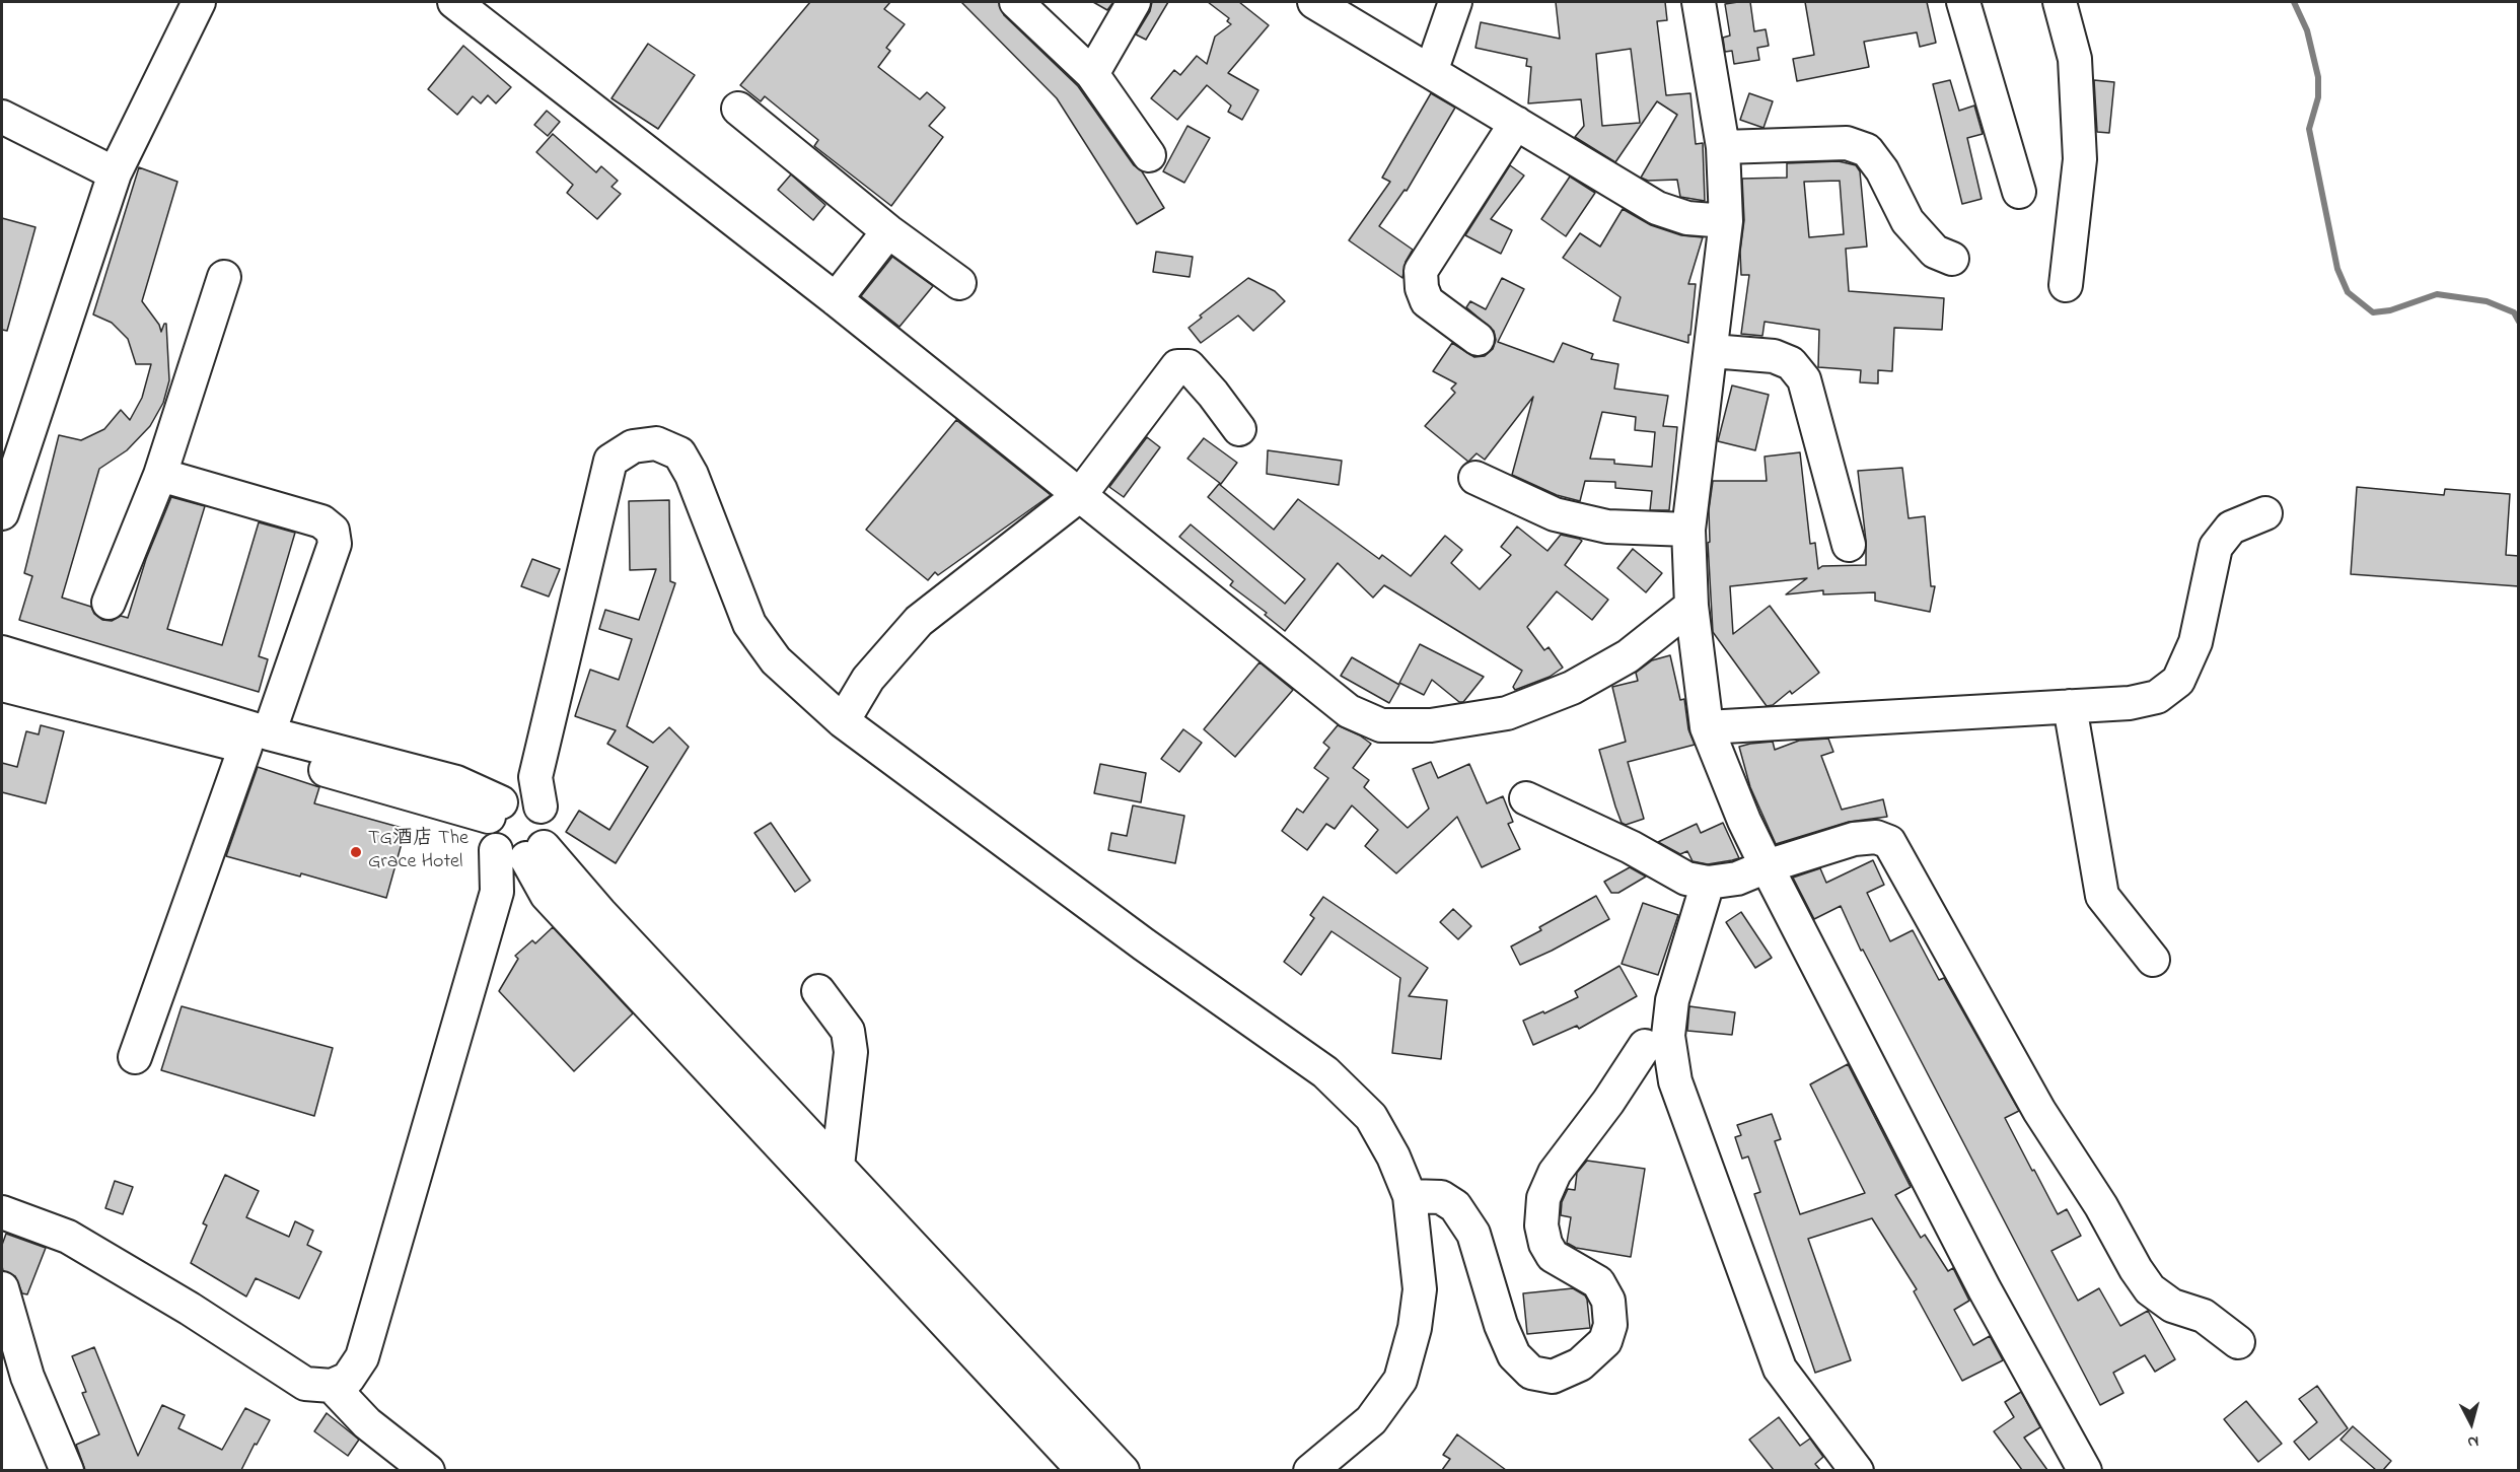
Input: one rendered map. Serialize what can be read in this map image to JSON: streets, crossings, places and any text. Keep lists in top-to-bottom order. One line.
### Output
{"places":["TG酒店 The Grace Hotel"],"north":"bottom"}
